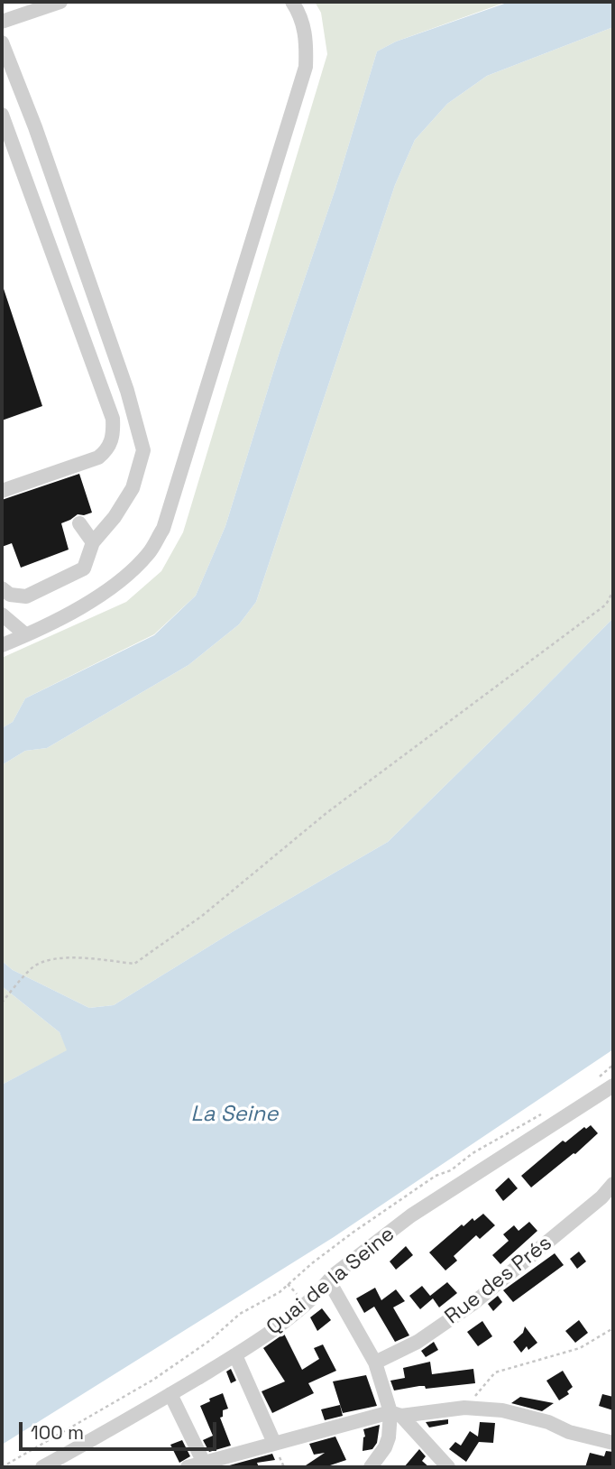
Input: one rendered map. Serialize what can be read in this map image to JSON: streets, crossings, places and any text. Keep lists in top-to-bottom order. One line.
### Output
{"streets":{"street":["Rue des Prés","Quai de la Seine"]},"water":["La Seine"],"scale_bar":"100 m"}
